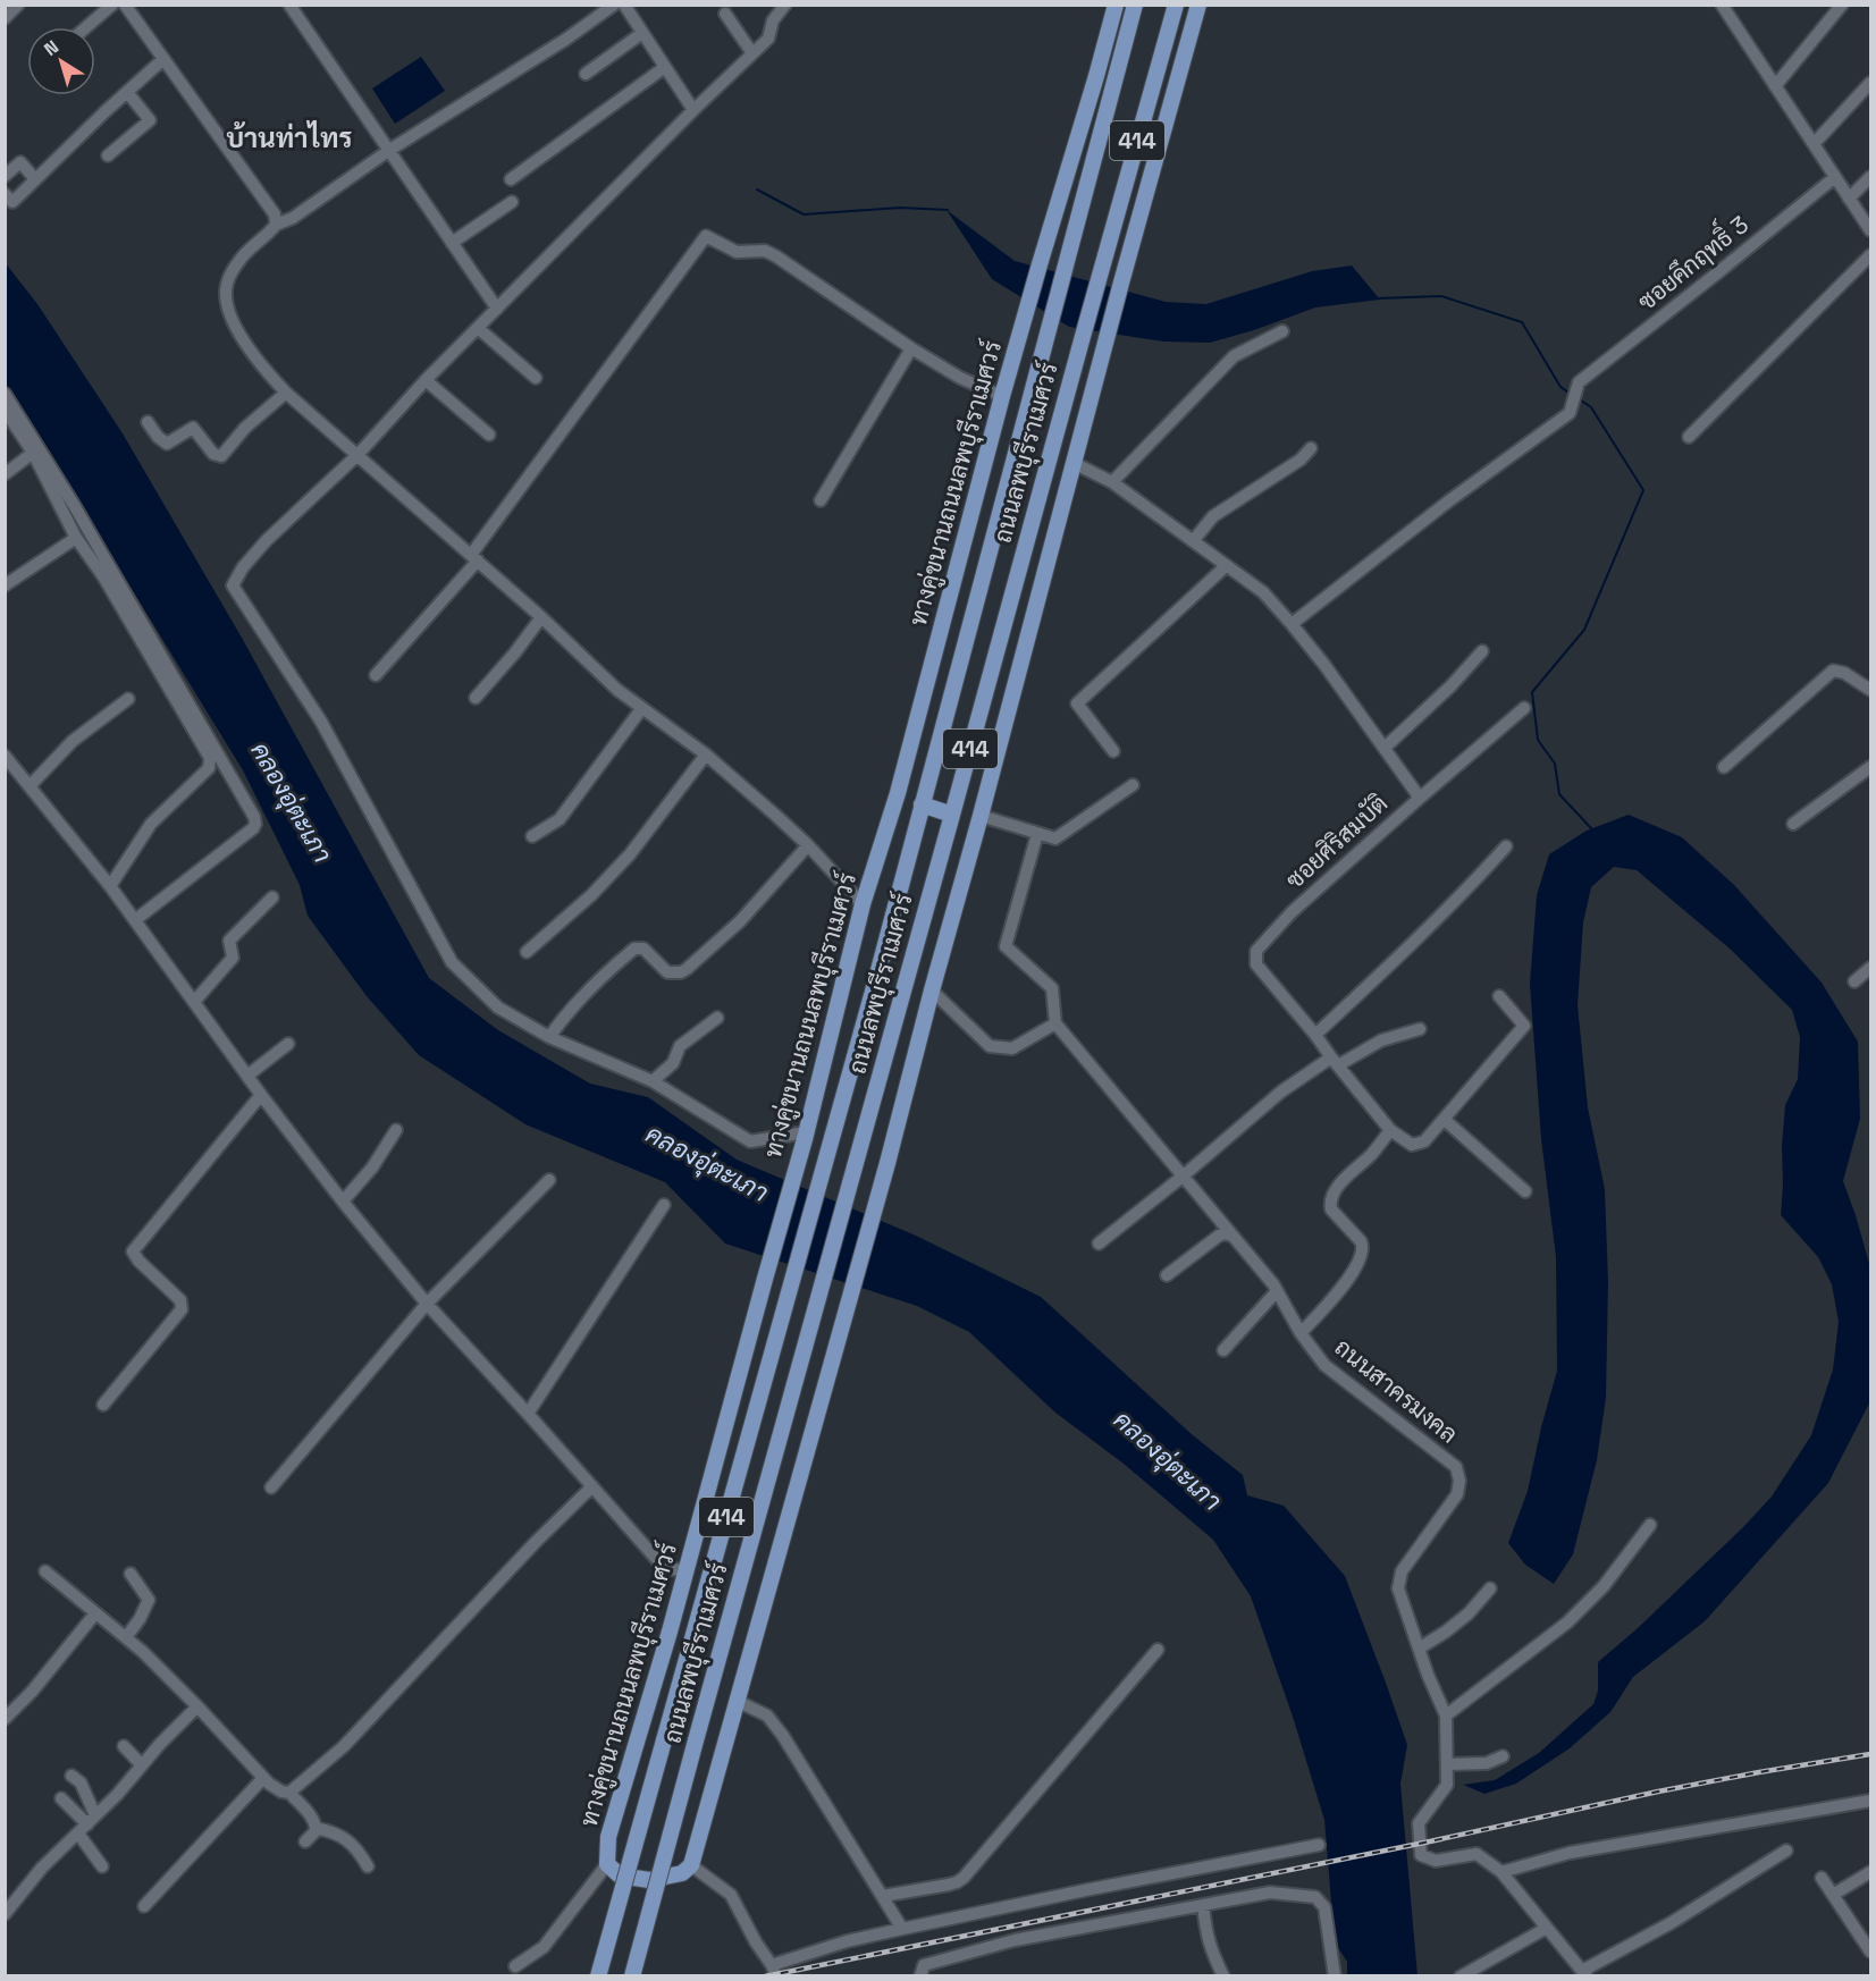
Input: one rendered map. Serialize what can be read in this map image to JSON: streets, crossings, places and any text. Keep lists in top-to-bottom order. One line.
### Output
{"streets":{"main road":["414","ถนนลพบุรีราเมศวร์","ทางคู่ขนานถนนลพบุรีราเมศวร์"],"street":["ซอยคึกฤทธิ์ 3","ซอยศิริสมบัติ","ถนนสาครมงคล"]},"crossings":[["414","ทางคู่ขนานถนนลพบุรีราเมศวร์"],["414","ซอยศิริสมบัติ"],["ซอยคึกฤทธิ์ 3","ซอยศิริสมบัติ"]],"districts":["บ้านท่าไทร"],"water":["คลองอุ่ตะเภา"],"north":"top left"}
